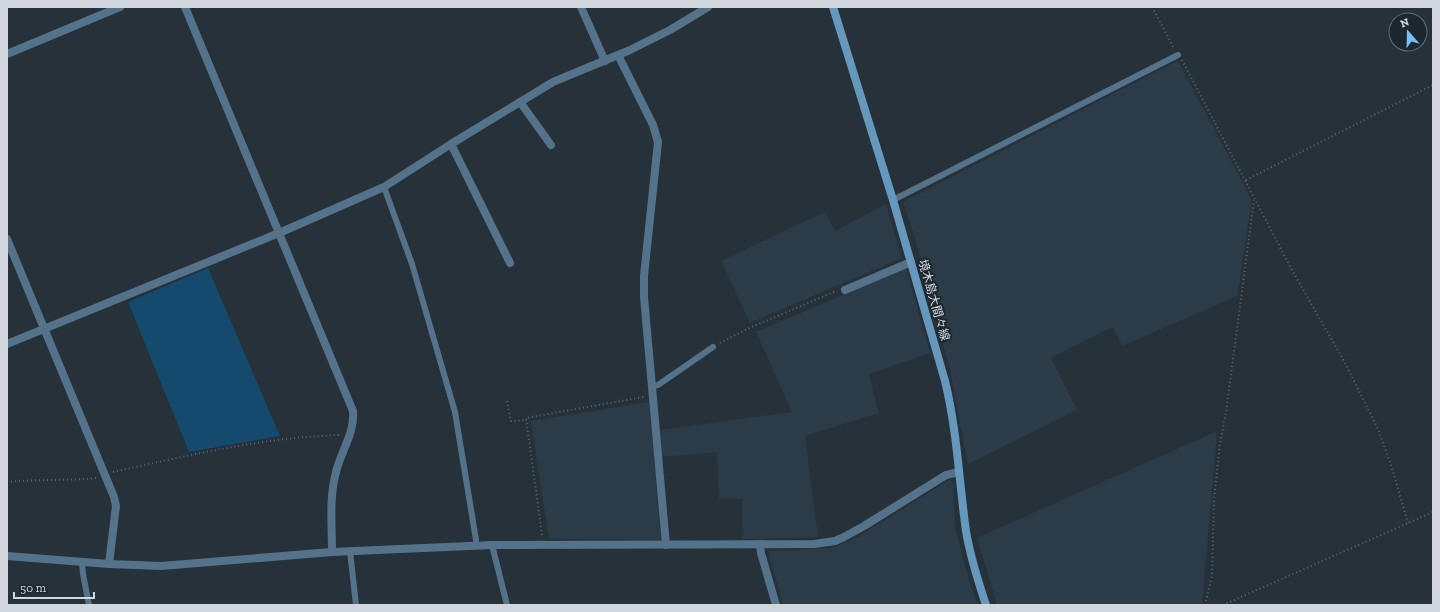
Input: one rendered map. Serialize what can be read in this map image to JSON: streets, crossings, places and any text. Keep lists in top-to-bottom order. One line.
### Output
{"streets":{"main road":["境木島大間々線"]},"scale_bar":"50 m","north":"top"}
